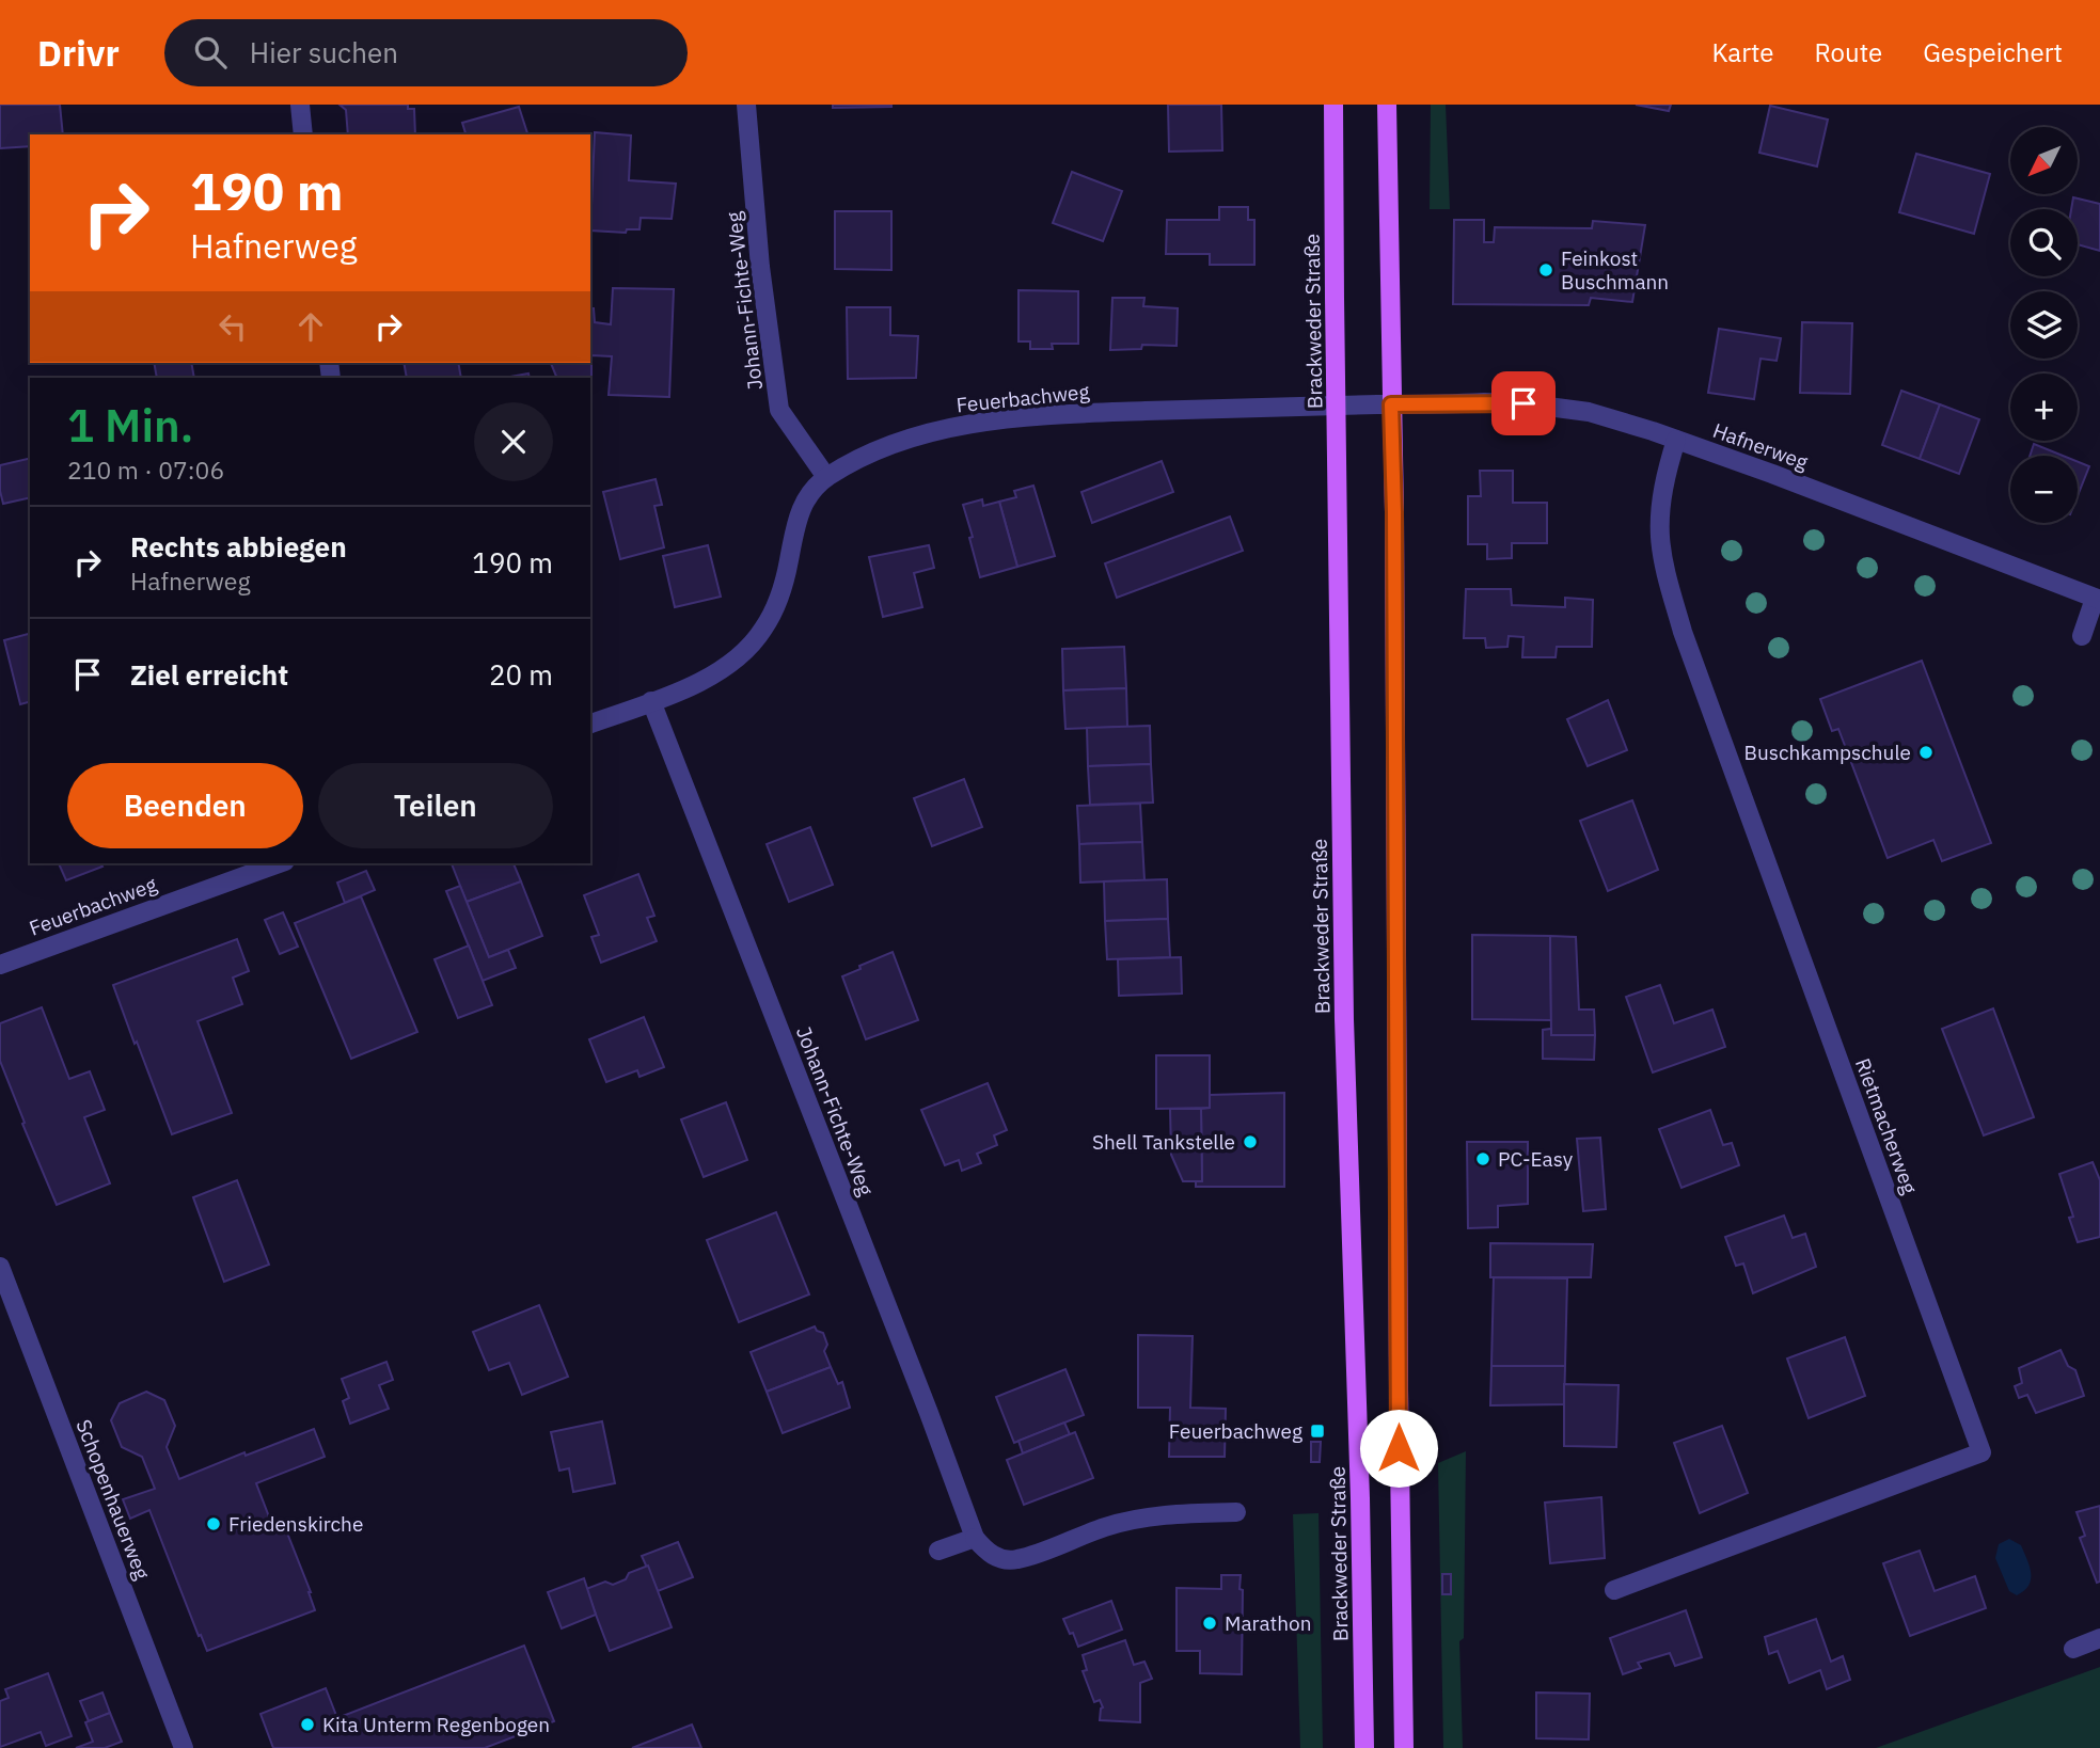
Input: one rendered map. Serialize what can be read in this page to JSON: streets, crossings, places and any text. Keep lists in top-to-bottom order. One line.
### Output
{"streets":{"main road":["Brackweder Straße"],"street":["Johann-Fichte-Weg","Feuerbachweg","Hafnerweg","Rietmacherweg","Schopenhauerweg"]},"crossings":[["Johann-Fichte-Weg","Feuerbachweg"],["Brackweder Straße","Feuerbachweg"],["Feuerbachweg","Hafnerweg"],["Hafnerweg","Rietmacherweg"]],"places":{"other":["Feinkost Buschmann","Buschkampschule","Shell Tankstelle","PC-Easy","Friedenskirche","Marathon","Kita Unterm Regenbogen"],"transit":["Feuerbachweg"]},"north":"bottom left","page":{"header":"Drivr","search":"Hier suchen","nav":["Karte","Route","Gespeichert"],"map_buttons":["+","−"],"turn":["190 m","Hafnerweg"],"heading":["1 Min.","210 m · 07:06"],"list":[{"name":"Rechts abbiegen","note":"Hafnerweg","value":"190 m"},{"name":"Ziel erreicht","value":"20 m"}],"buttons":["Beenden","Teilen"]}}
